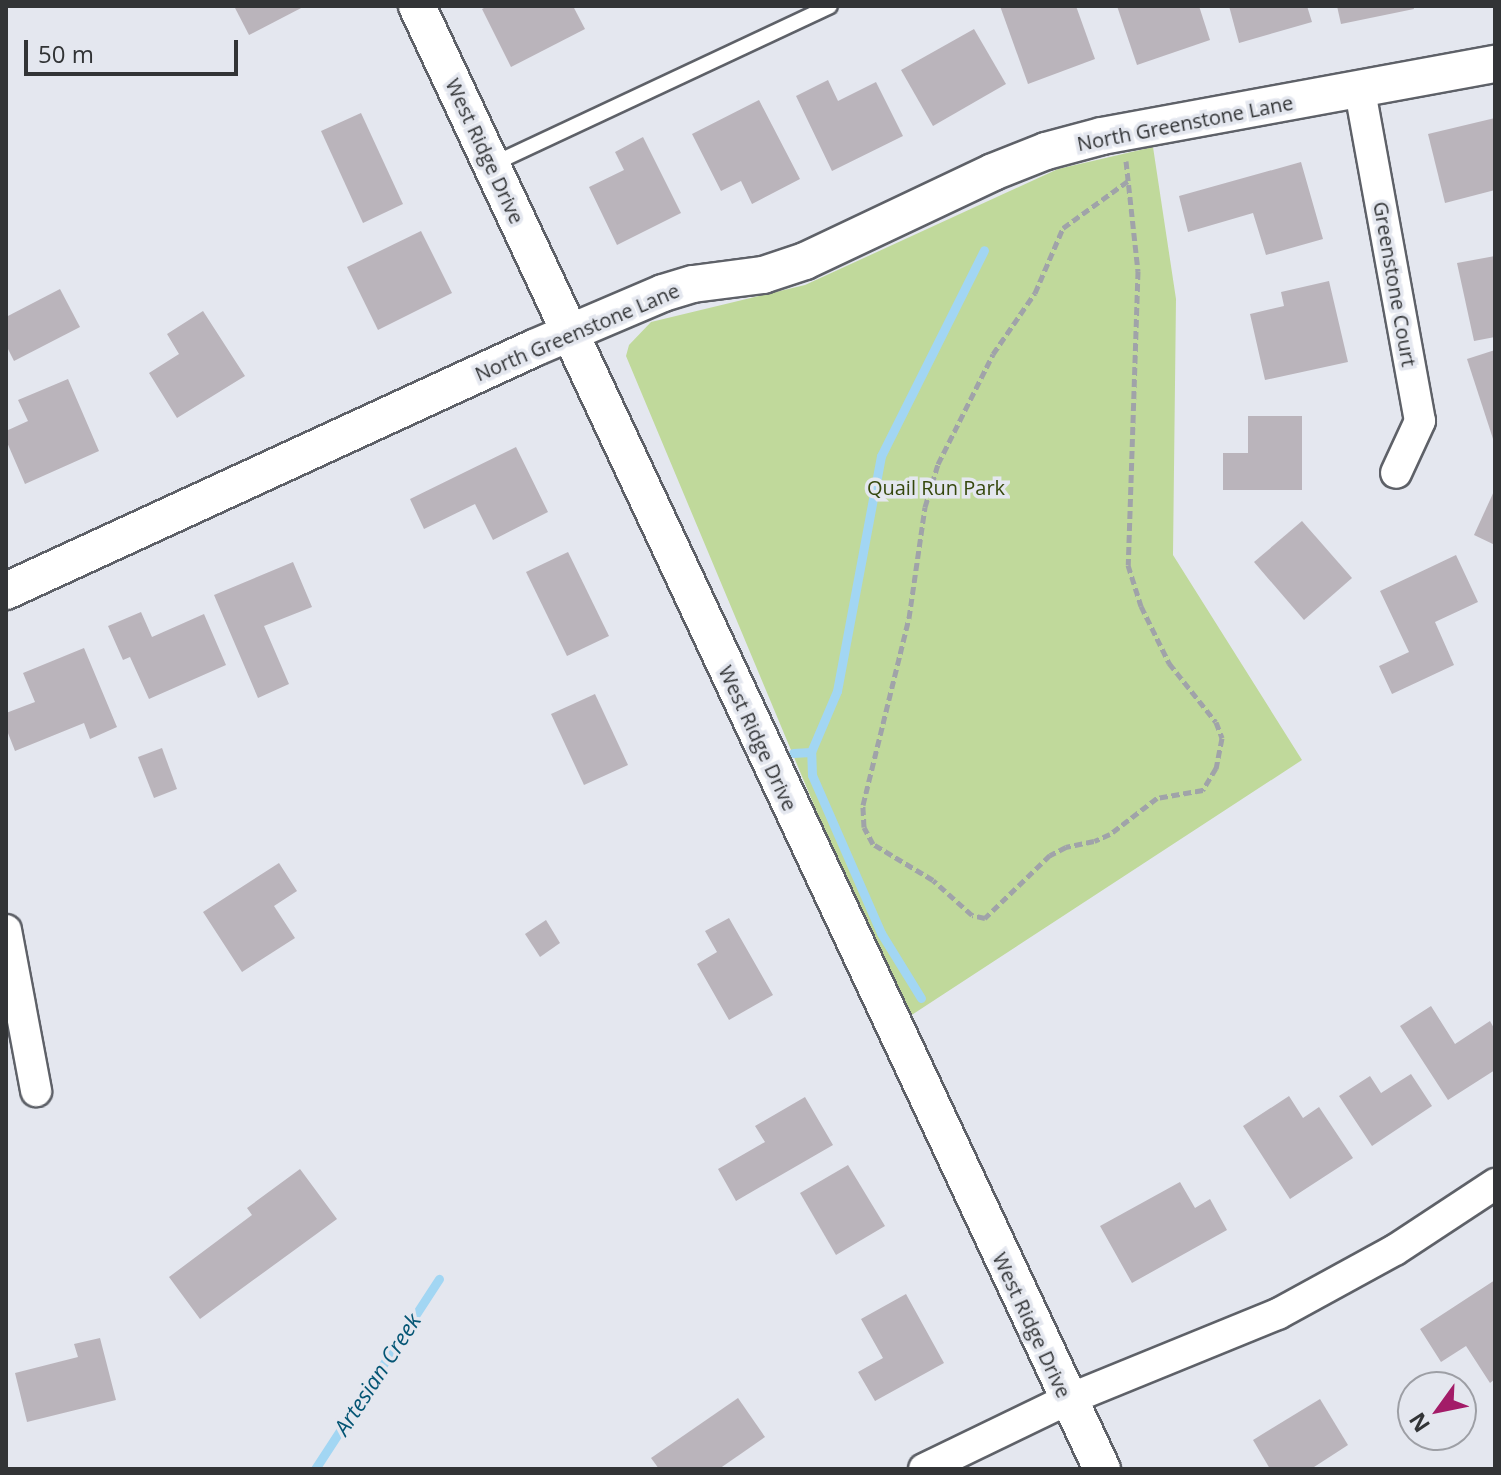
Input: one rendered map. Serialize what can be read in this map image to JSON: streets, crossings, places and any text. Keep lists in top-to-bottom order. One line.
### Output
{"streets":{"street":["North Greenstone Lane","West Ridge Drive","Greenstone Court"]},"crossings":[["North Greenstone Lane","West Ridge Drive"],["North Greenstone Lane","Greenstone Court"]],"water":["Artesian Creek"],"parks":["Quail Run Park"],"scale_bar":"50 m","north":"bottom left"}
